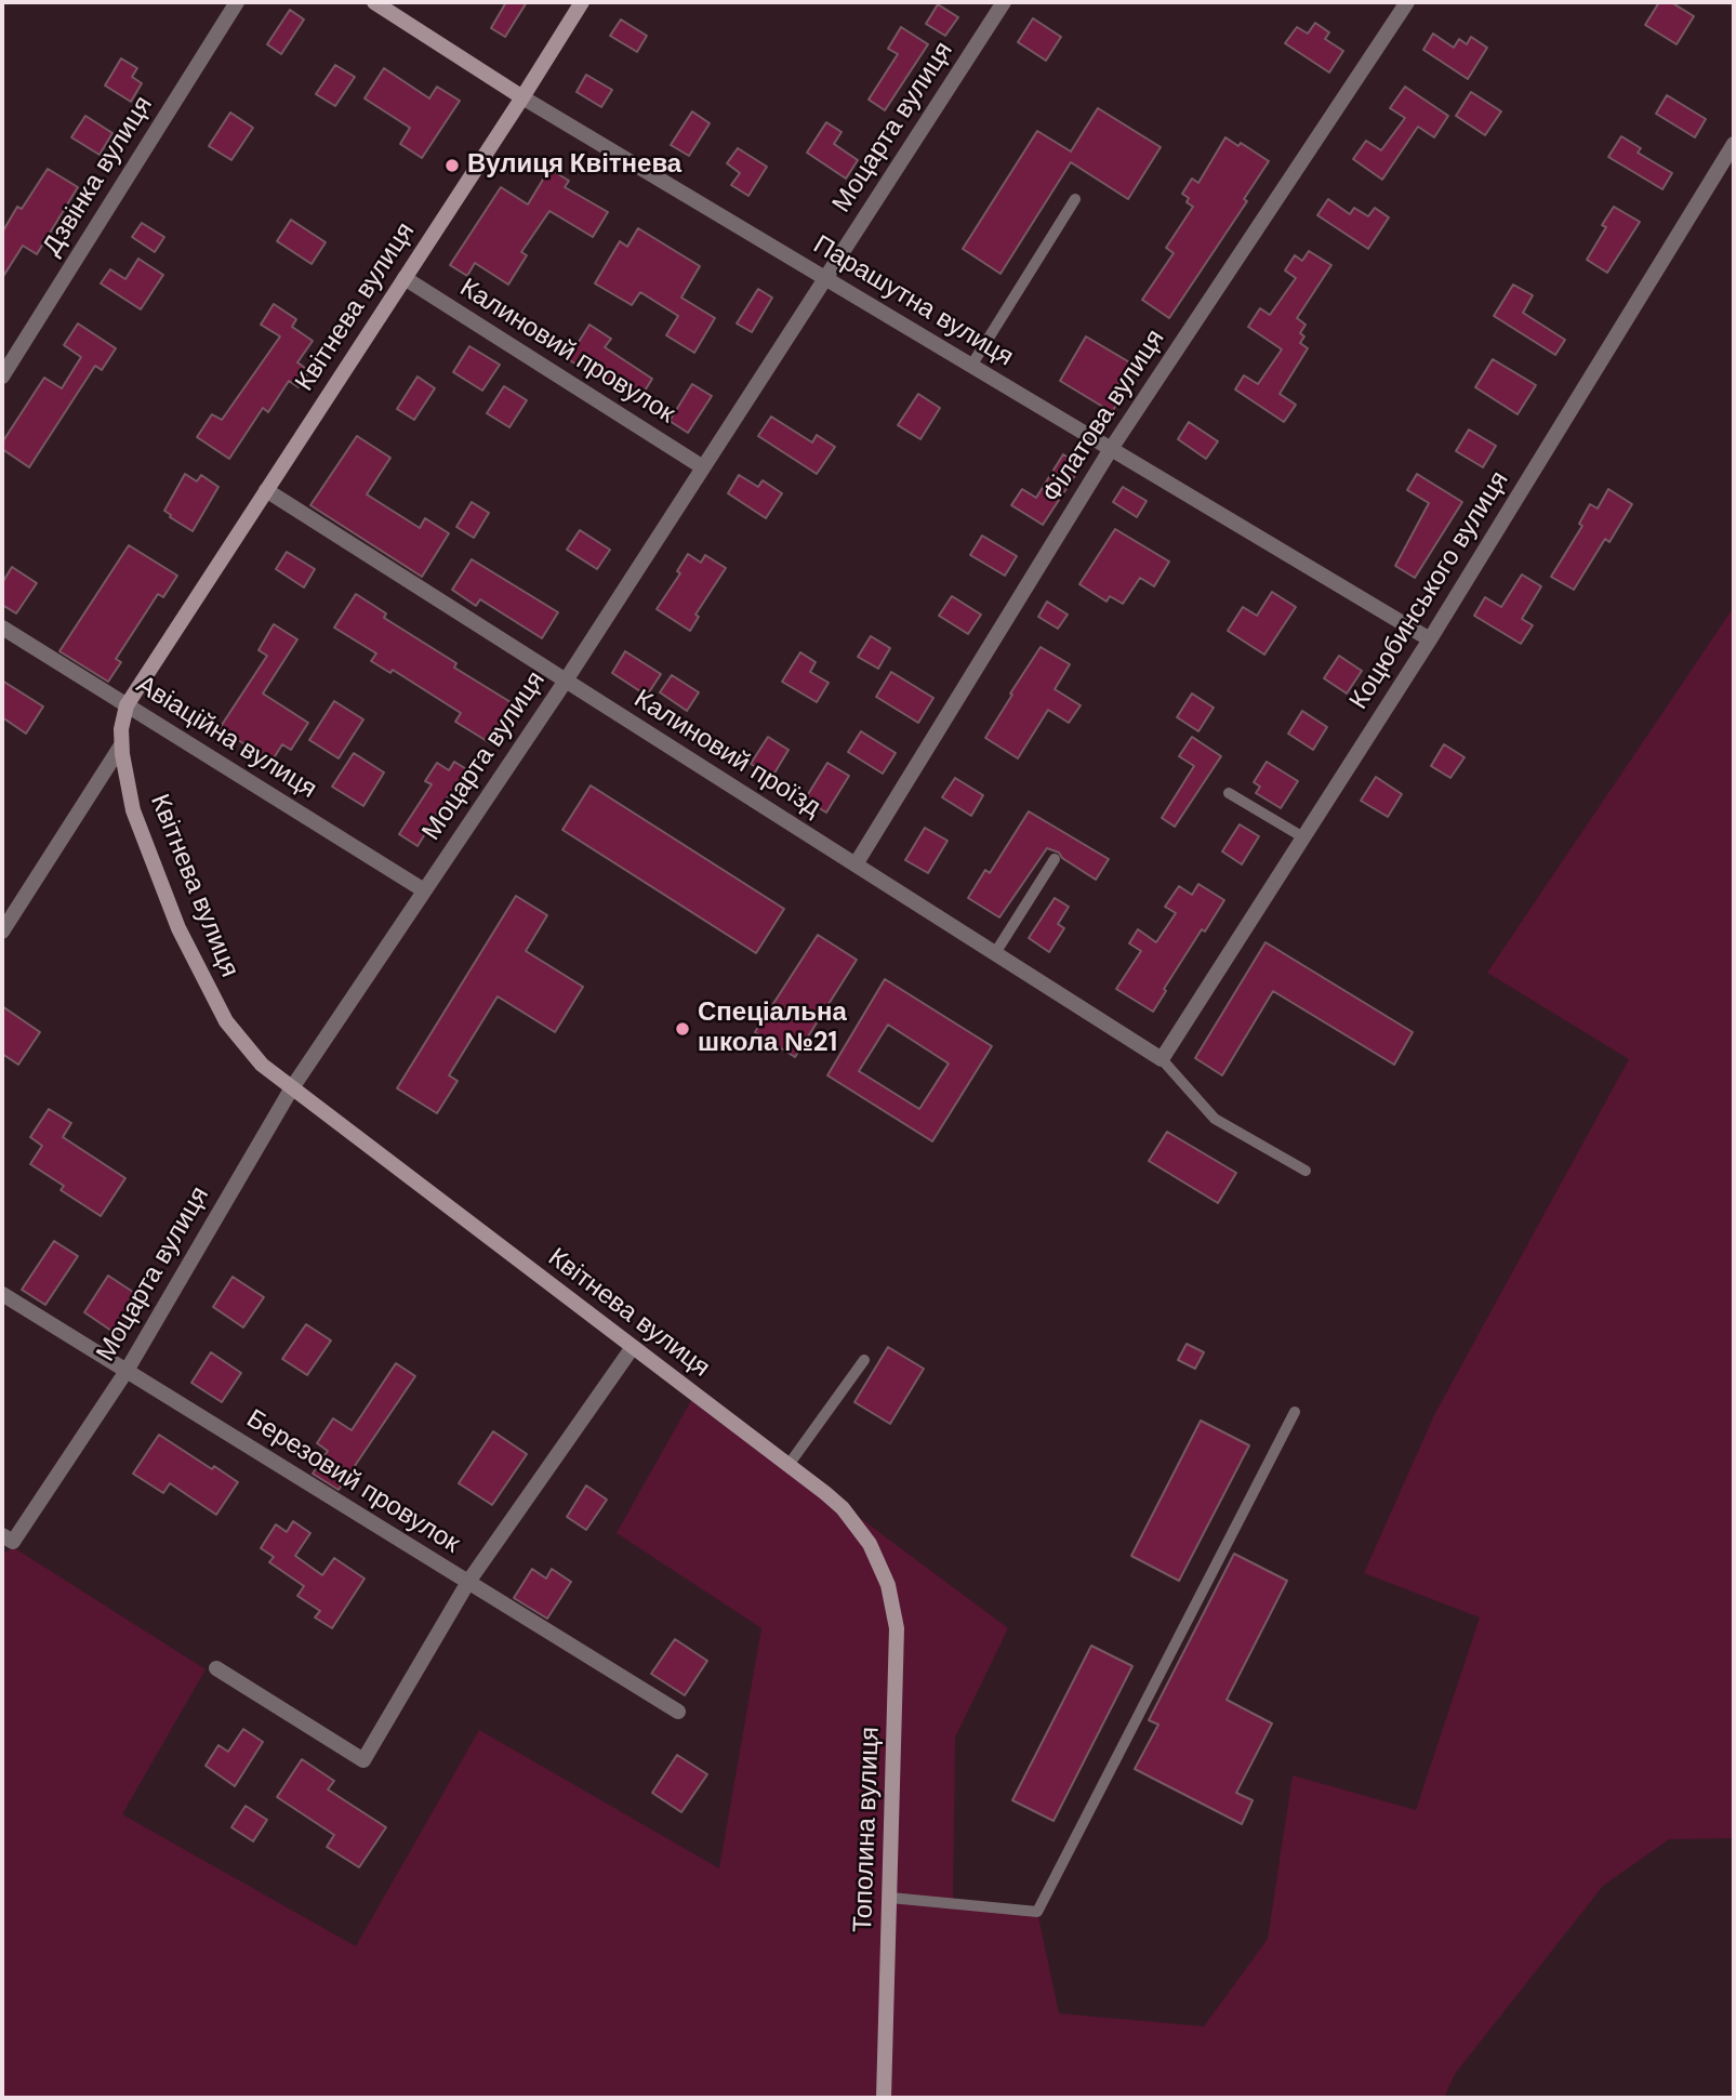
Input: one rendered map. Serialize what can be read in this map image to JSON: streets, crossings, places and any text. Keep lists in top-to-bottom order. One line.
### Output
{"streets":{"main road":["Парашутна вулиця","Квітнева вулиця","Тополина вулиця"],"street":["Моцарта вулиця","Дзвінка вулиця","Калиновий провулок","Філатова вулиця","Коцюбинського вулиця","Авіаційна вулиця","Калиновий проїзд","Березовий провулок"]},"crossings":[["Моцарта вулиця","Парашутна вулиця"],["Моцарта вулиця","Квітнева вулиця"],["Моцарта вулиця","Калиновий провулок"],["Моцарта вулиця","Авіаційна вулиця"],["Моцарта вулиця","Калиновий проїзд"],["Моцарта вулиця","Березовий провулок"],["Парашутна вулиця","Квітнева вулиця"],["Парашутна вулиця","Філатова вулиця"],["Парашутна вулиця","Коцюбинського вулиця"],["Квітнева вулиця","Калиновий провулок"],["Квітнева вулиця","Авіаційна вулиця"],["Квітнева вулиця","Калиновий проїзд"],["Квітнева вулиця","Тополина вулиця"],["Філатова вулиця","Калиновий проїзд"],["Коцюбинського вулиця","Калиновий проїзд"]],"places":["Вулиця Квітнева","Спеціальна школа №21"]}
